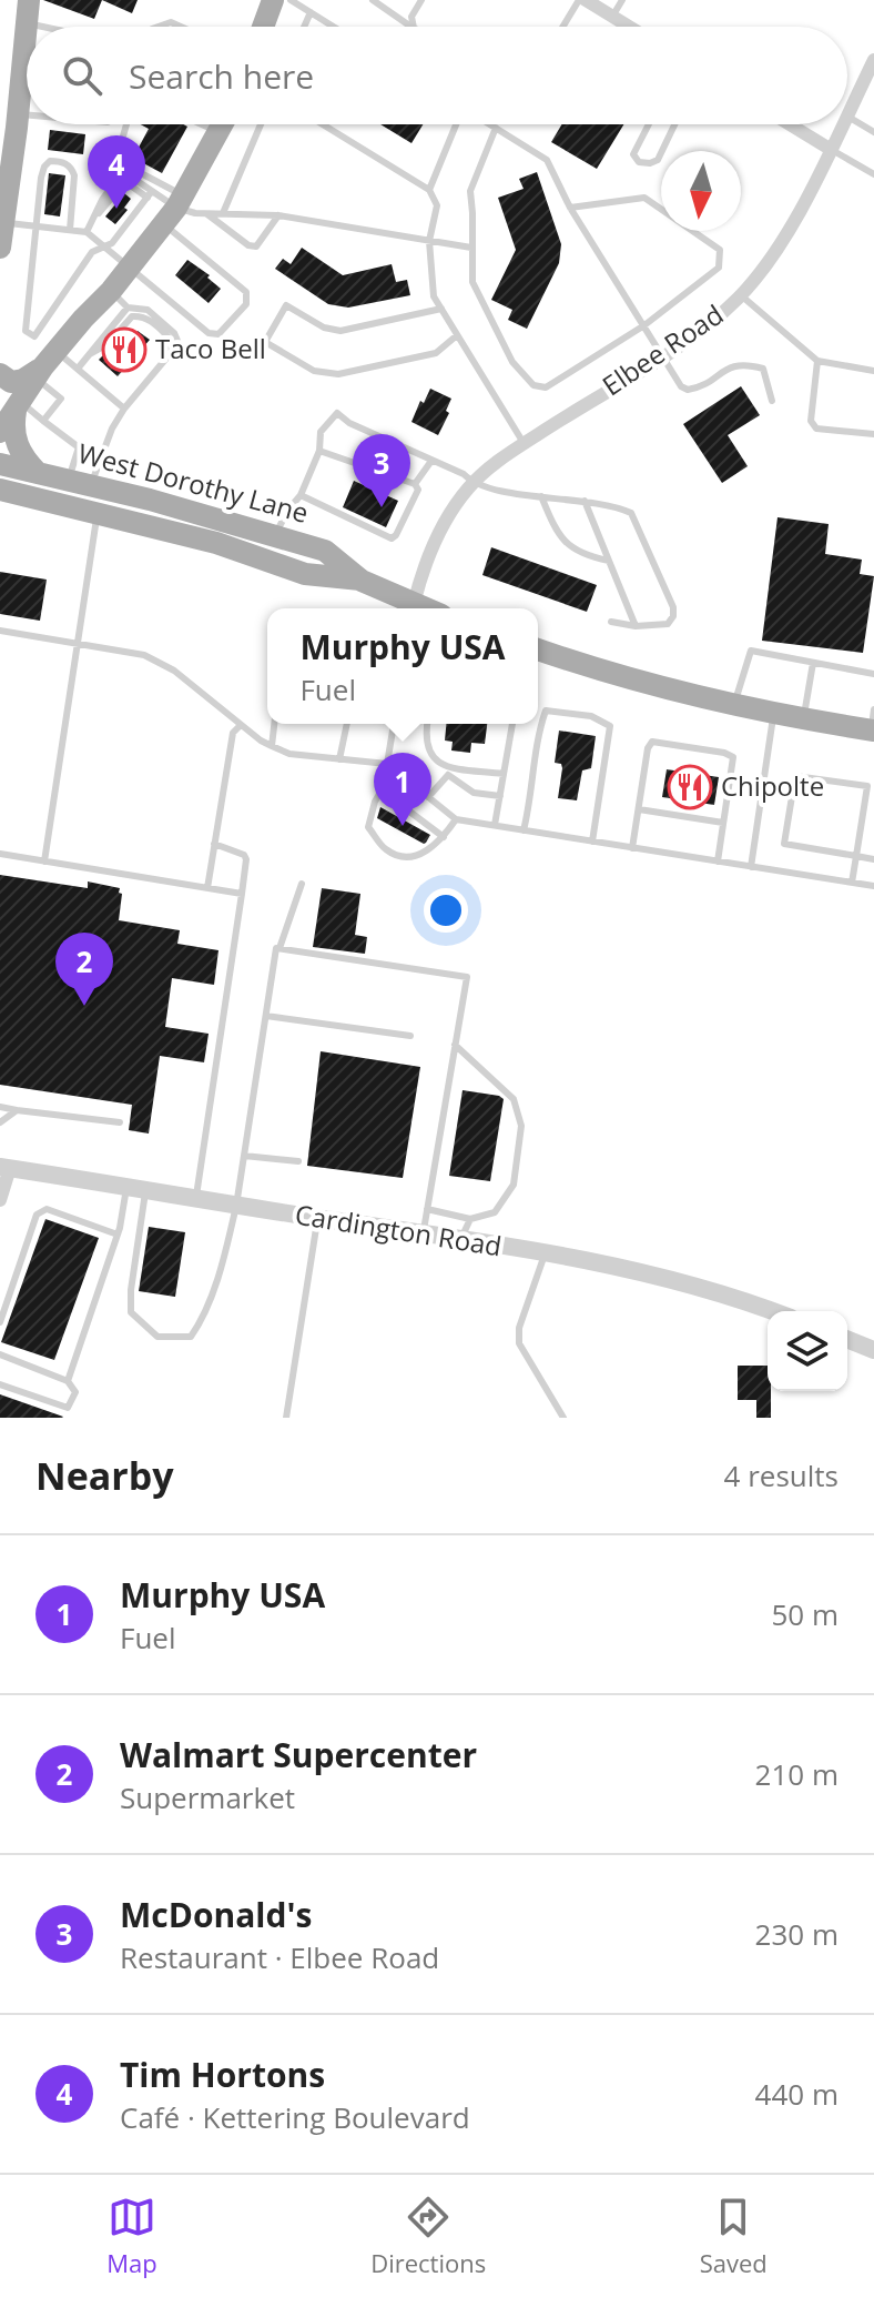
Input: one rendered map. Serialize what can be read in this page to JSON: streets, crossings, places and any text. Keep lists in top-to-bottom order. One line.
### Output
{"streets":{"main road":["West Dorothy Lane"],"street":["Elbee Road","Cardington Road"]},"places":{"restaurant":["Taco Bell","Chipolte"]},"north":"bottom","page":{"search":"Search here","pins":["4","3","1","2"],"popup":["Murphy USA","Fuel"],"heading":["Nearby","4 results"],"list":[{"mark":"1","name":"Murphy USA","note":"Fuel","value":"50 m"},{"mark":"2","name":"Walmart Supercenter","note":"Supermarket","value":"210 m"},{"mark":"3","name":"McDonald's","note":"Restaurant · Elbee Road","value":"230 m"},{"mark":"4","name":"Tim Hortons","note":"Café · Kettering Boulevard","value":"440 m"}],"nav":["Map","Directions","Saved"]}}
